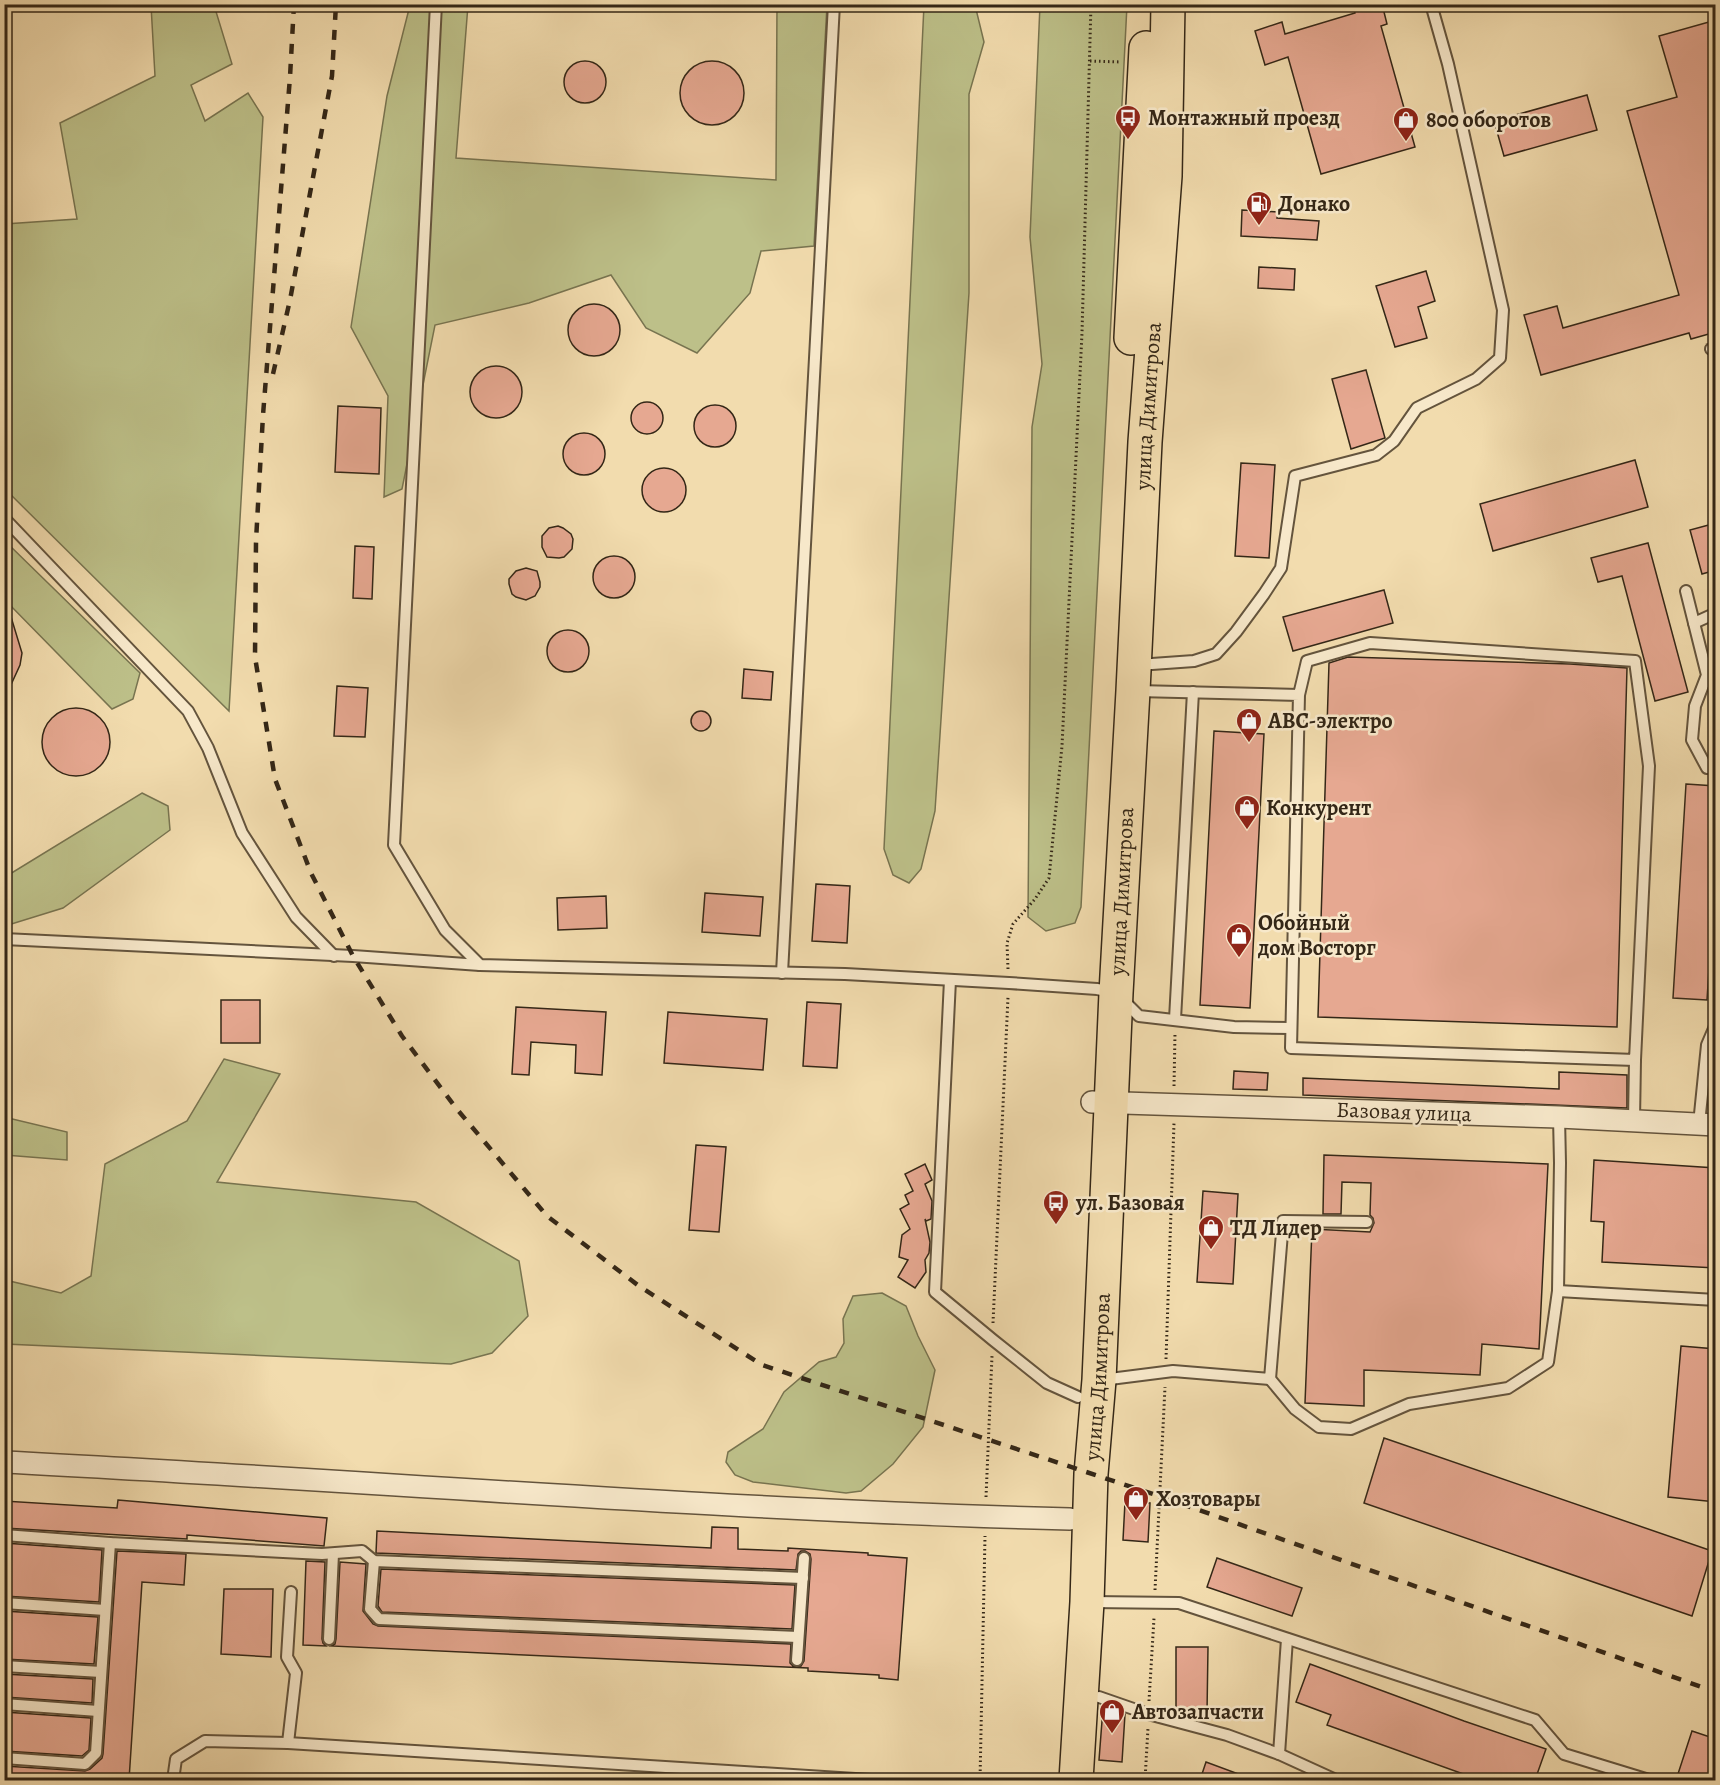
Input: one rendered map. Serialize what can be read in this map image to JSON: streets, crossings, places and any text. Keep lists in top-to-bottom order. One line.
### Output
{"streets":{"main road":["улица Димитрова"],"street":["Базовая улица"]},"crossings":[["улица Димитрова","Базовая улица"]],"places":{"bus stop":["Монтажный проезд","ул. Базовая"],"shop":["800 оборотов","АВС-электро","Конкурент","Обойный дом Восторг","ТД Лидер","Хозтовары","Автозапчасти"],"fuel station":["Донако"]}}
